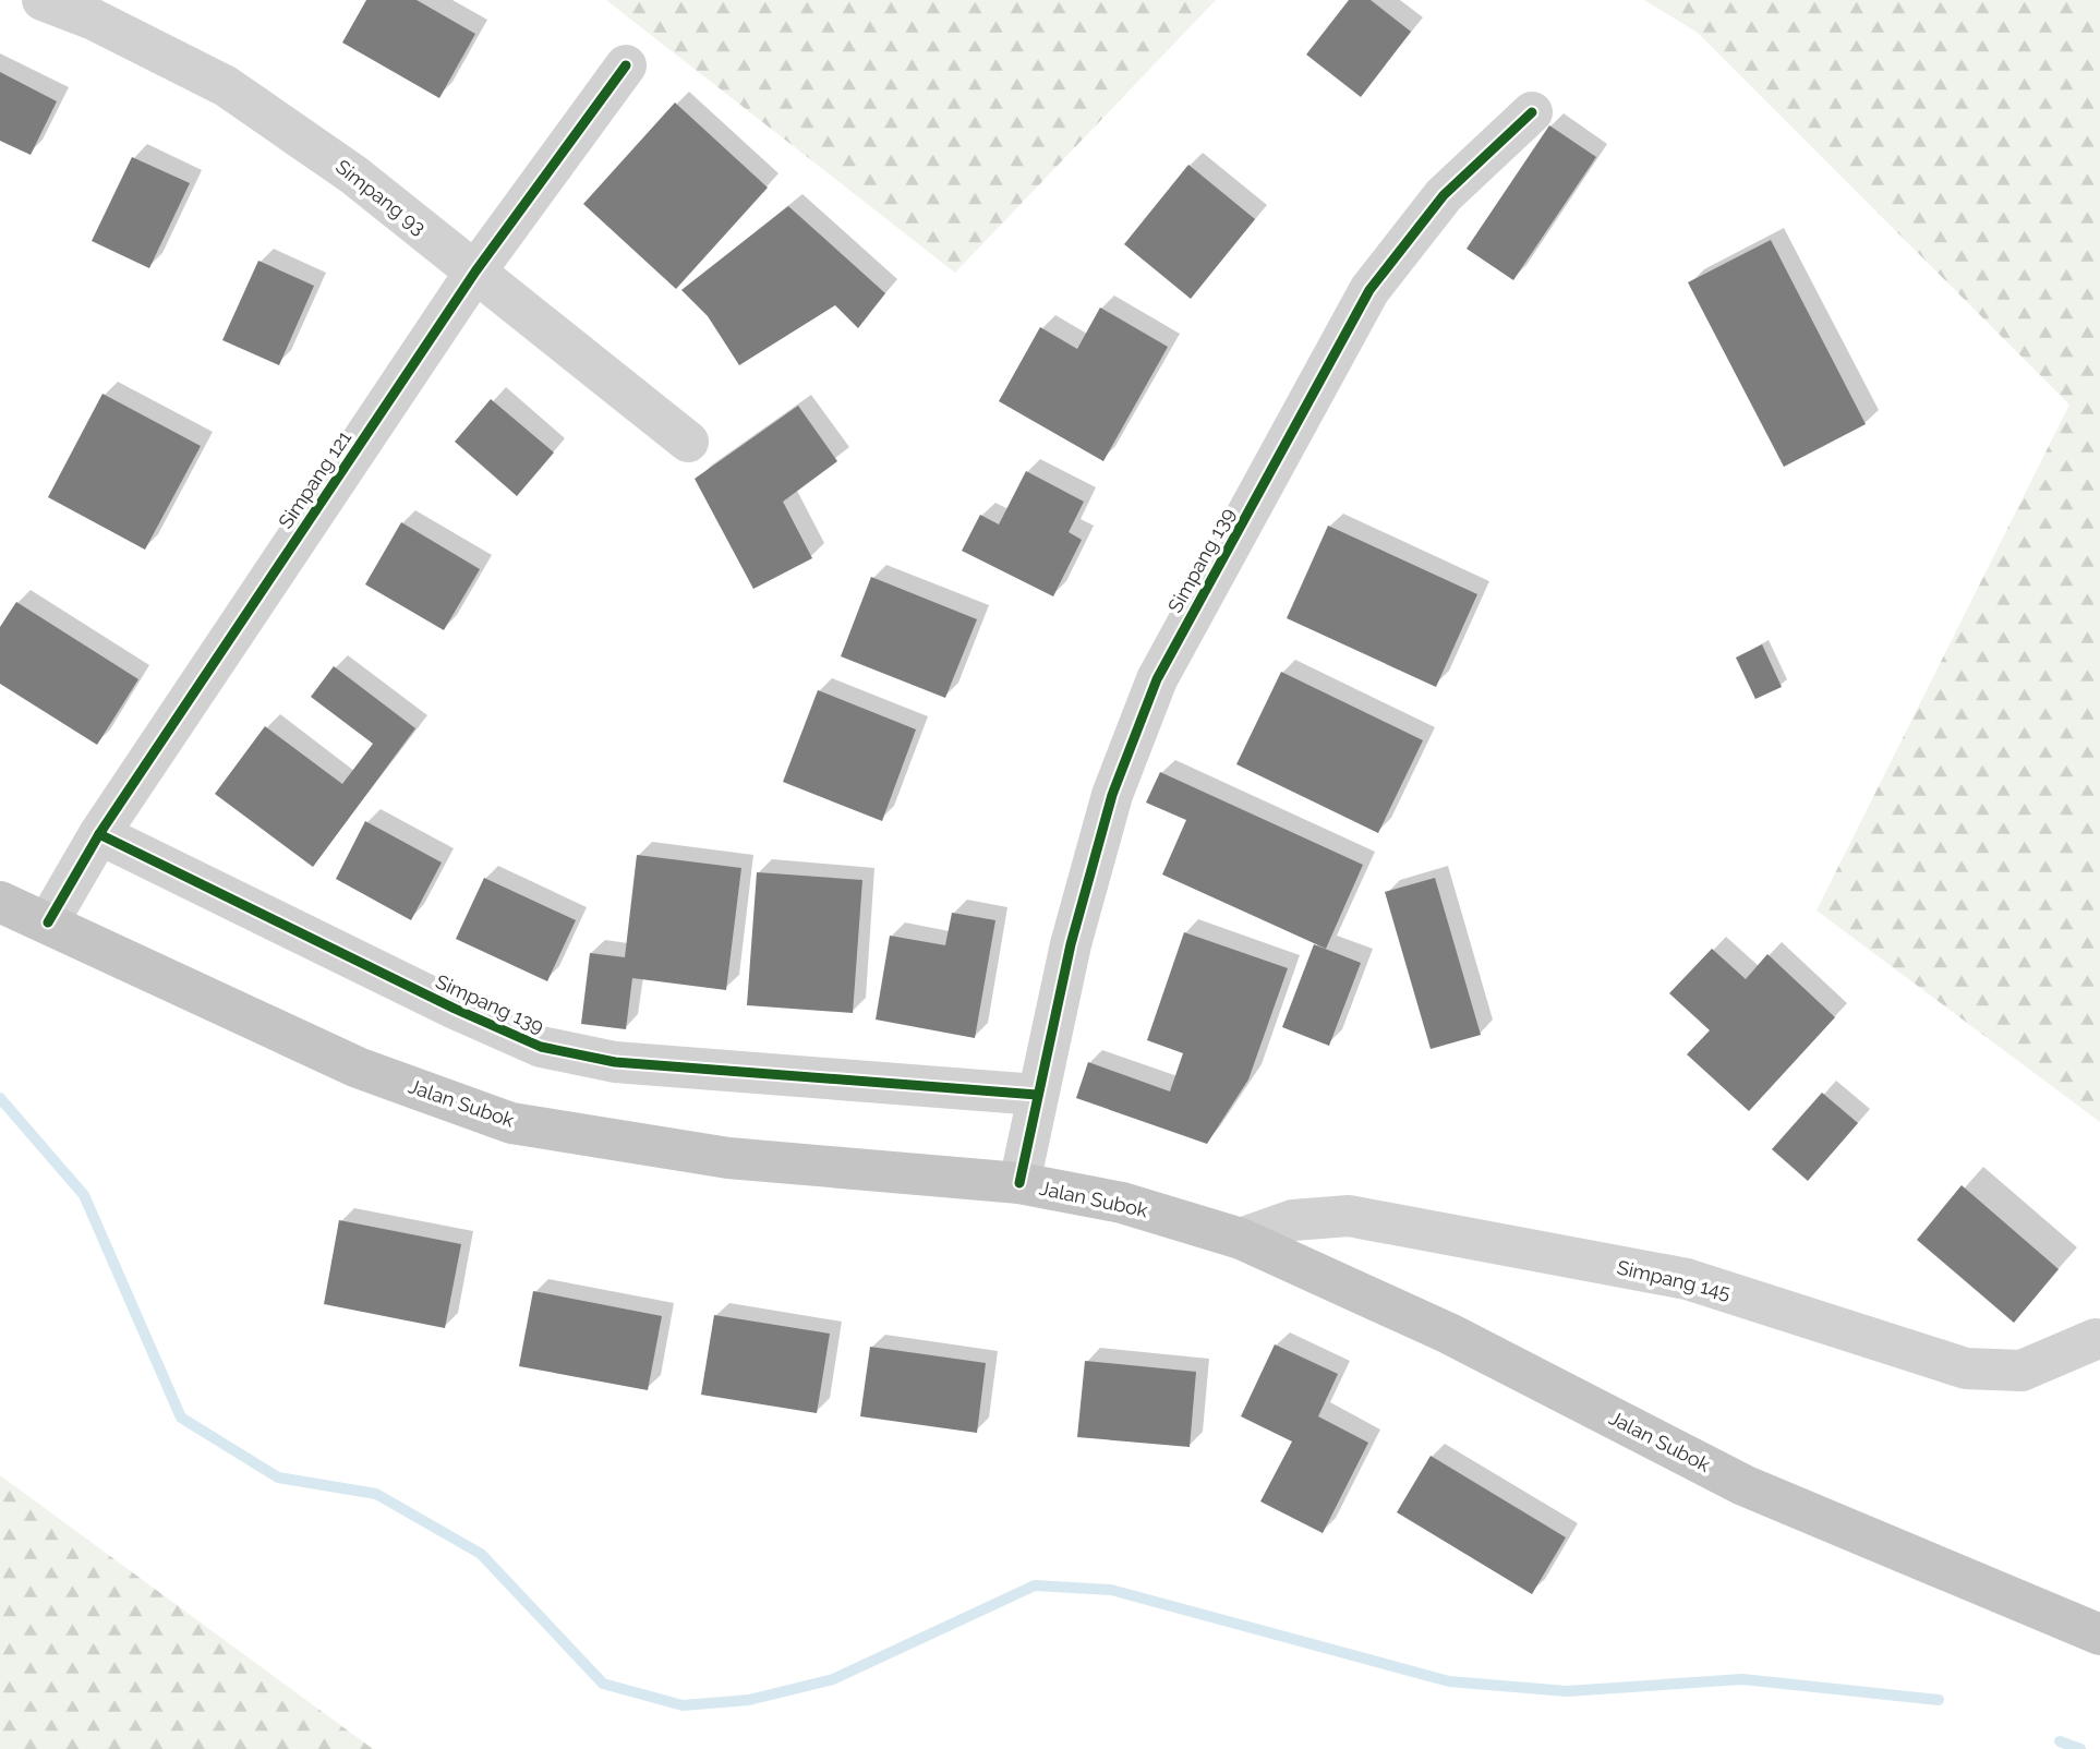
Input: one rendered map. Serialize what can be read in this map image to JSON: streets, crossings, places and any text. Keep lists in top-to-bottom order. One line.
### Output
{"streets":{"main road":["Jalan Subok"],"street":["Simpang 93","Simpang 121","Simpang 139","Simpang 145"]},"crossings":[["Simpang 93","Simpang 121"],["Simpang 121","Simpang 139"],["Simpang 121","Jalan Subok"],["Simpang 139","Jalan Subok"],["Jalan Subok","Simpang 145"]]}
